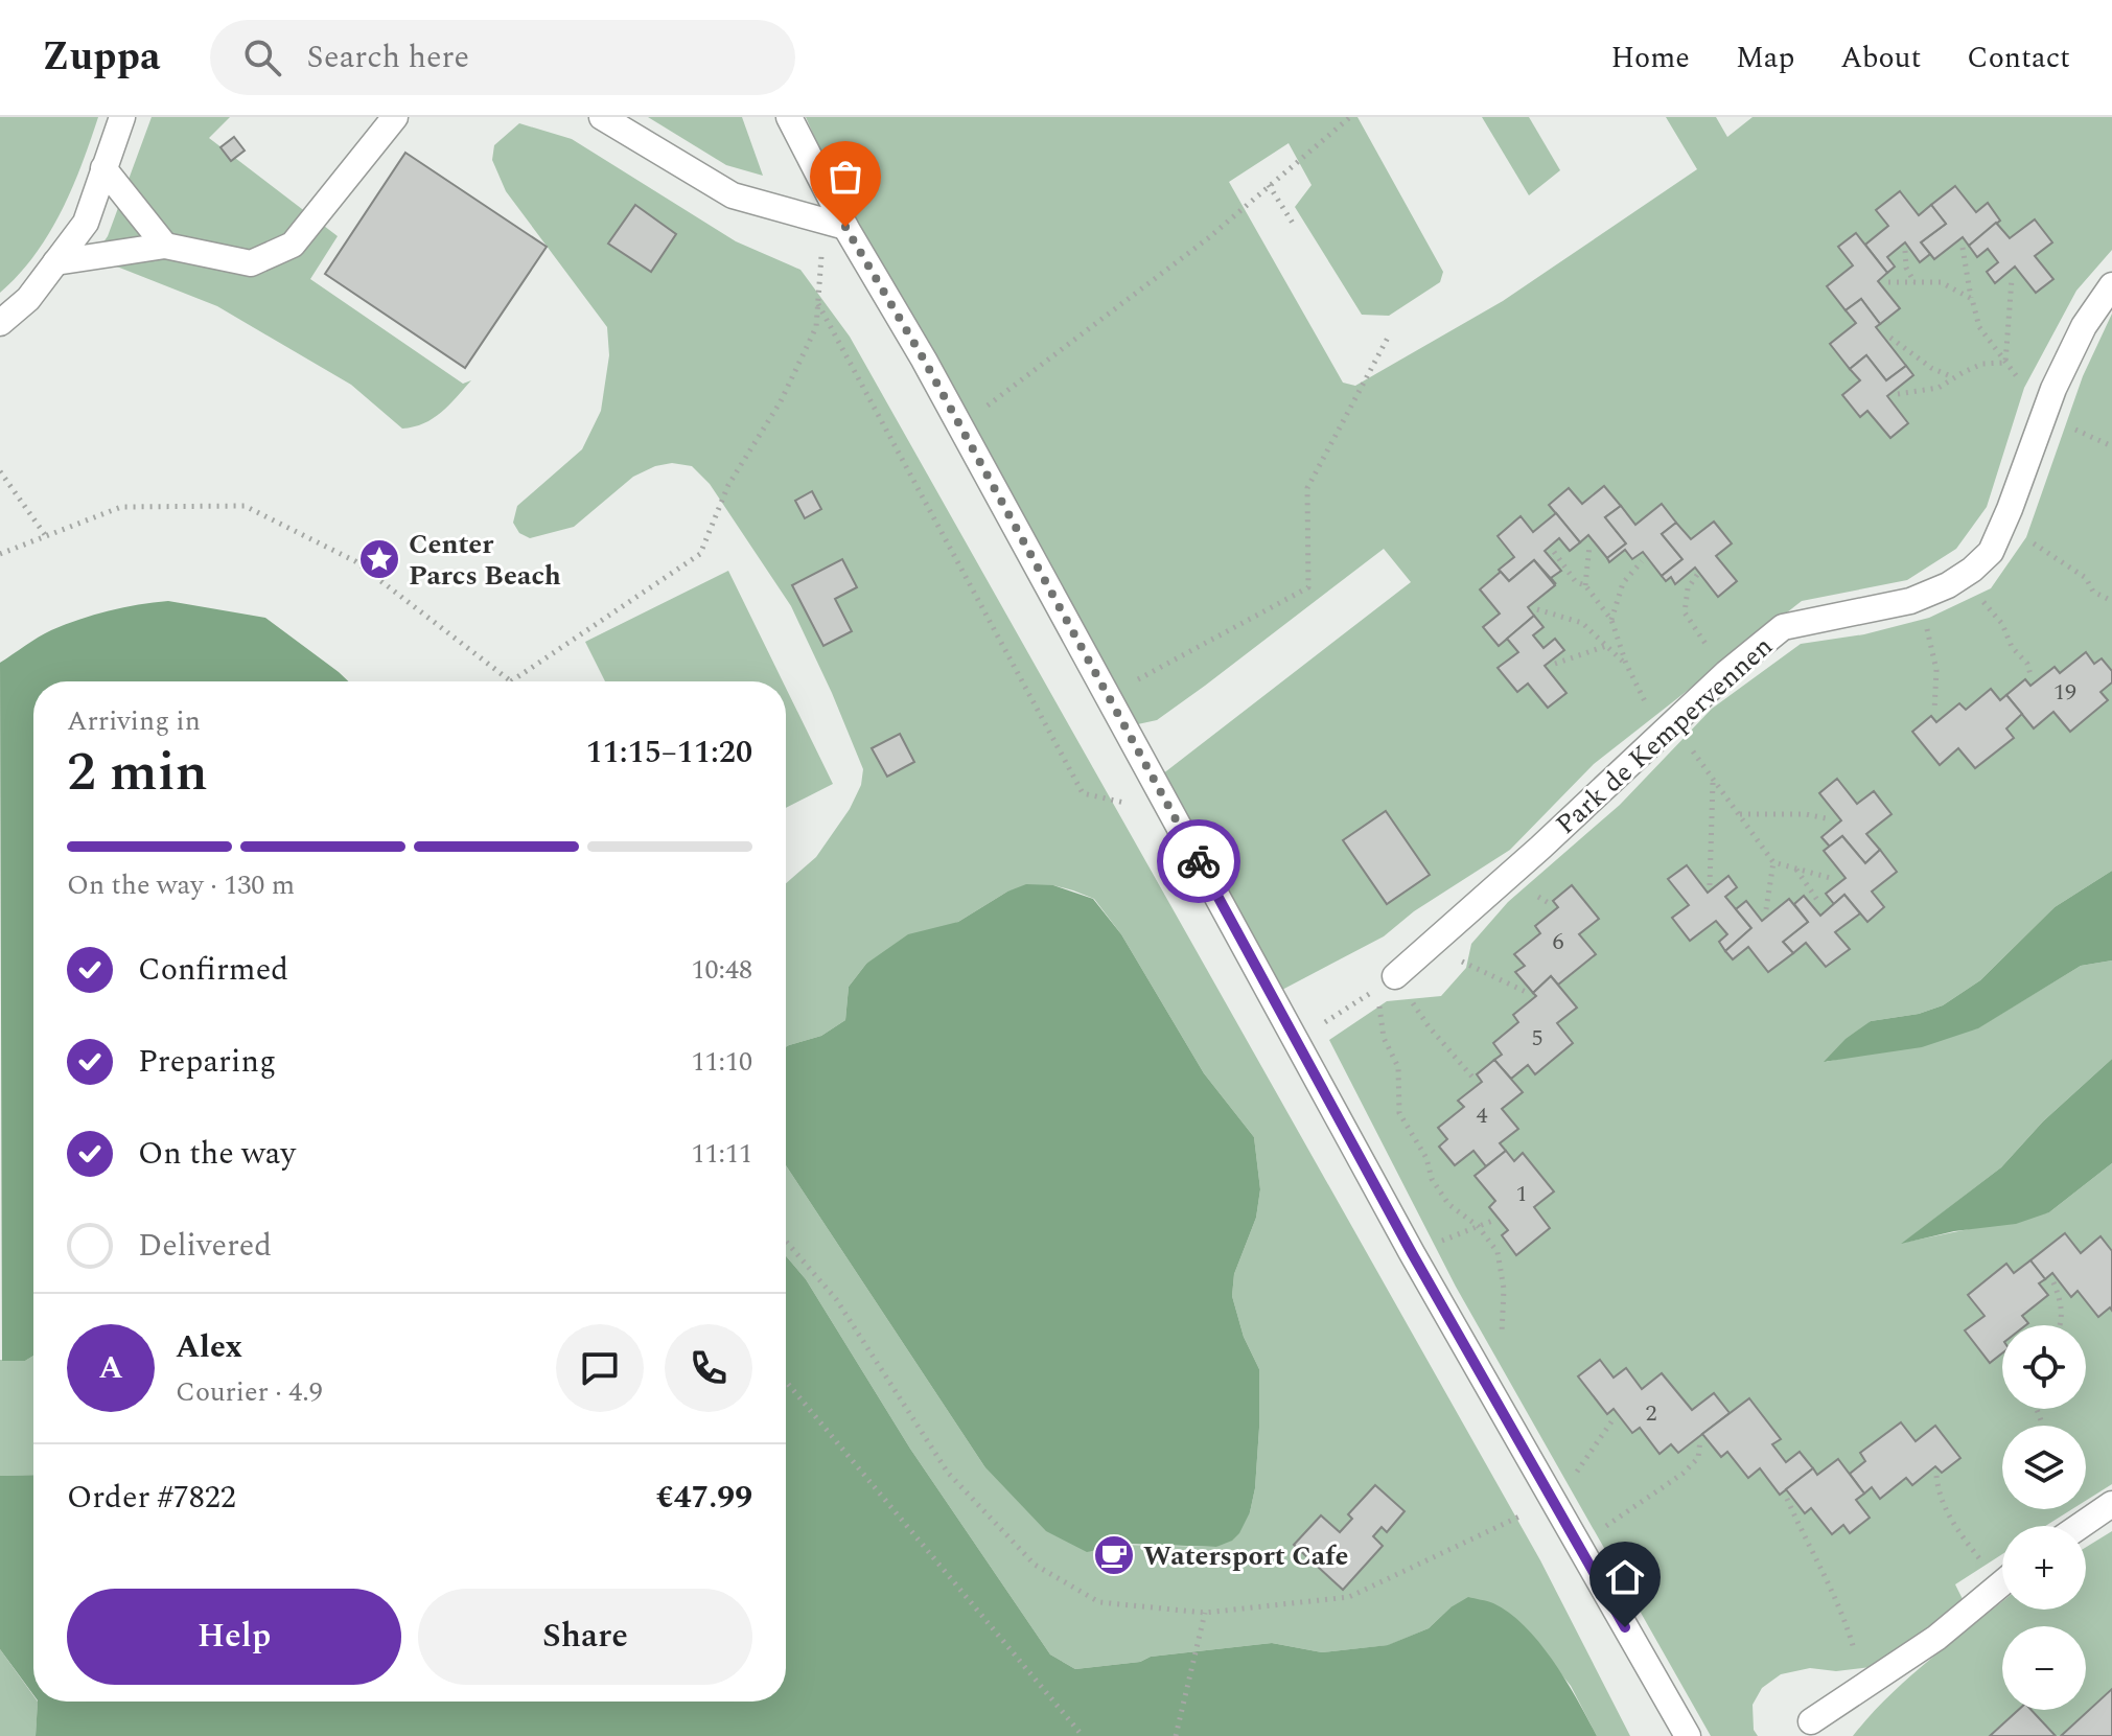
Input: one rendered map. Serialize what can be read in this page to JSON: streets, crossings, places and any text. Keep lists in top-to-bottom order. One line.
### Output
{"streets":{"lane":["Park de Kempervennen"]},"places":{"place":["Center Parcs Beach"],"cafe":["Watersport Cafe"]},"house_numbers":["19","6","5","4","1","2"],"page":{"header":"Zuppa","search":"Search here","nav":["Home","Map","About","Contact"],"heading":["2 min","Arriving in","11:15–11:20"],"panel":["Alex","Courier · 4.9","Order #7822","€47.99"],"bar":"On the way · 130 m","list":[["Confirmed","10:48"],["Preparing","11:10"],["On the way","11:11"],"Delivered"],"round":"A","map_buttons":["+","−"],"buttons":["Help","Share"]}}
